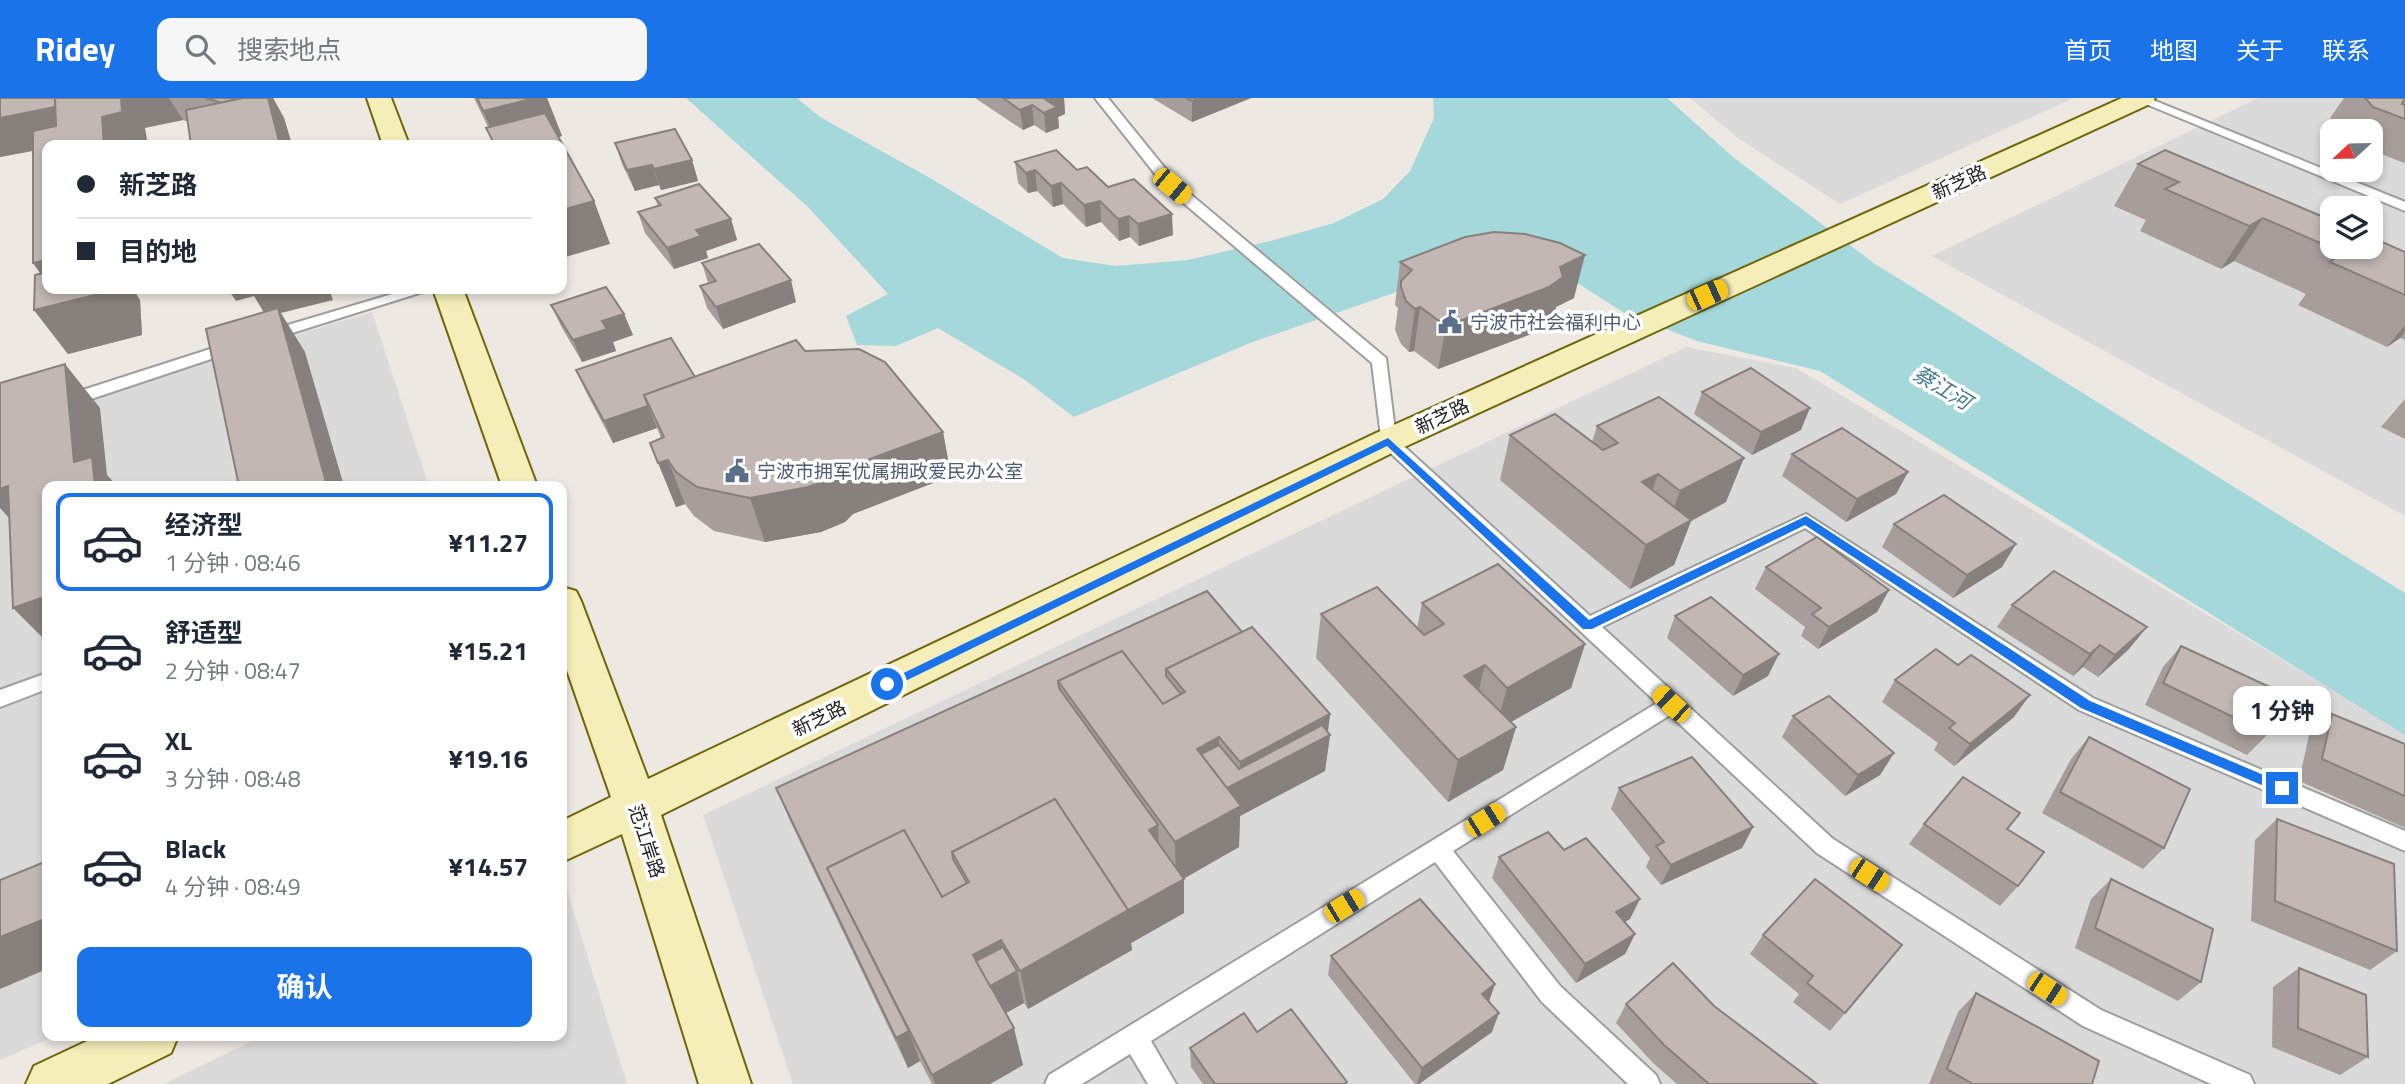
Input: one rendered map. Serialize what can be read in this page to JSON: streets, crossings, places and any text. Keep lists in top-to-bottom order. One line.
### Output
{"streets":{"main road":["新芝路","范江岸路"]},"crossings":[["新芝路","范江岸路"]],"water":["蔡江河"],"places":{"public building":["宁波市社会福利中心","宁波市拥军优属拥政爱民办公室"]},"north":"left","page":{"header":"Ridey","search":"搜索地点","nav":["首页","地图","关于","联系"],"banner":["新芝路","目的地"],"list":[{"name":"经济型","note":"1 分钟 · 08:46","value":"¥11.27"},{"name":"舒适型","note":"2 分钟 · 08:47","value":"¥15.21"},{"name":"XL","note":"3 分钟 · 08:48","value":"¥19.16"},{"name":"Black","note":"4 分钟 · 08:49","value":"¥14.57"}],"bubble":"1 分钟","buttons":"确认"}}
